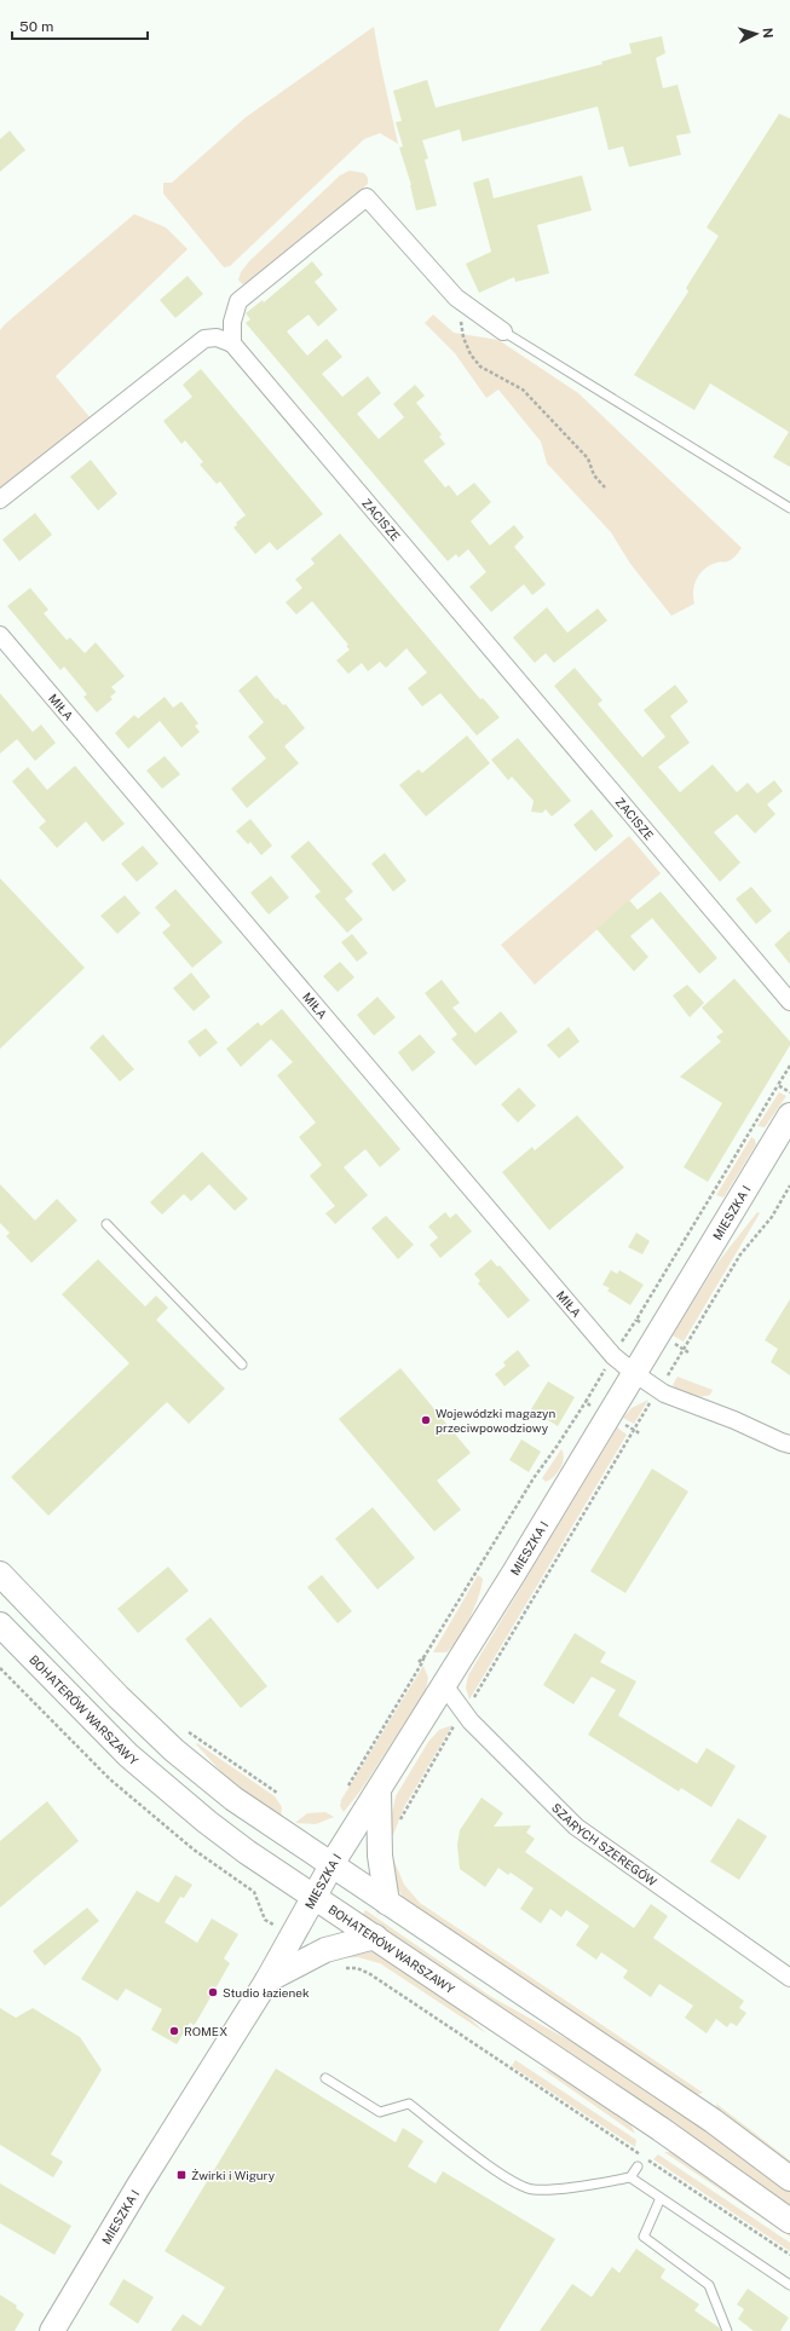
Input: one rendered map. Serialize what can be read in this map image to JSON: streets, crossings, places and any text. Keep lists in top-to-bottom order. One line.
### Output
{"streets":{"street":["ZACISZE","MIŁA","MIESZKA I","BOHATERÓW WARSZAWY","SZARYCH SZEREGÓW"]},"crossings":[["MIŁA","MIESZKA I"],["MIESZKA I","BOHATERÓW WARSZAWY"],["MIESZKA I","SZARYCH SZEREGÓW"]],"places":{"other":["Wojewódzki magazyn przeciwpowodziowy","Studio łazienek","ROMEX"],"transit":["Żwirki i Wigury"]},"scale_bar":"50 m","north":"right"}
